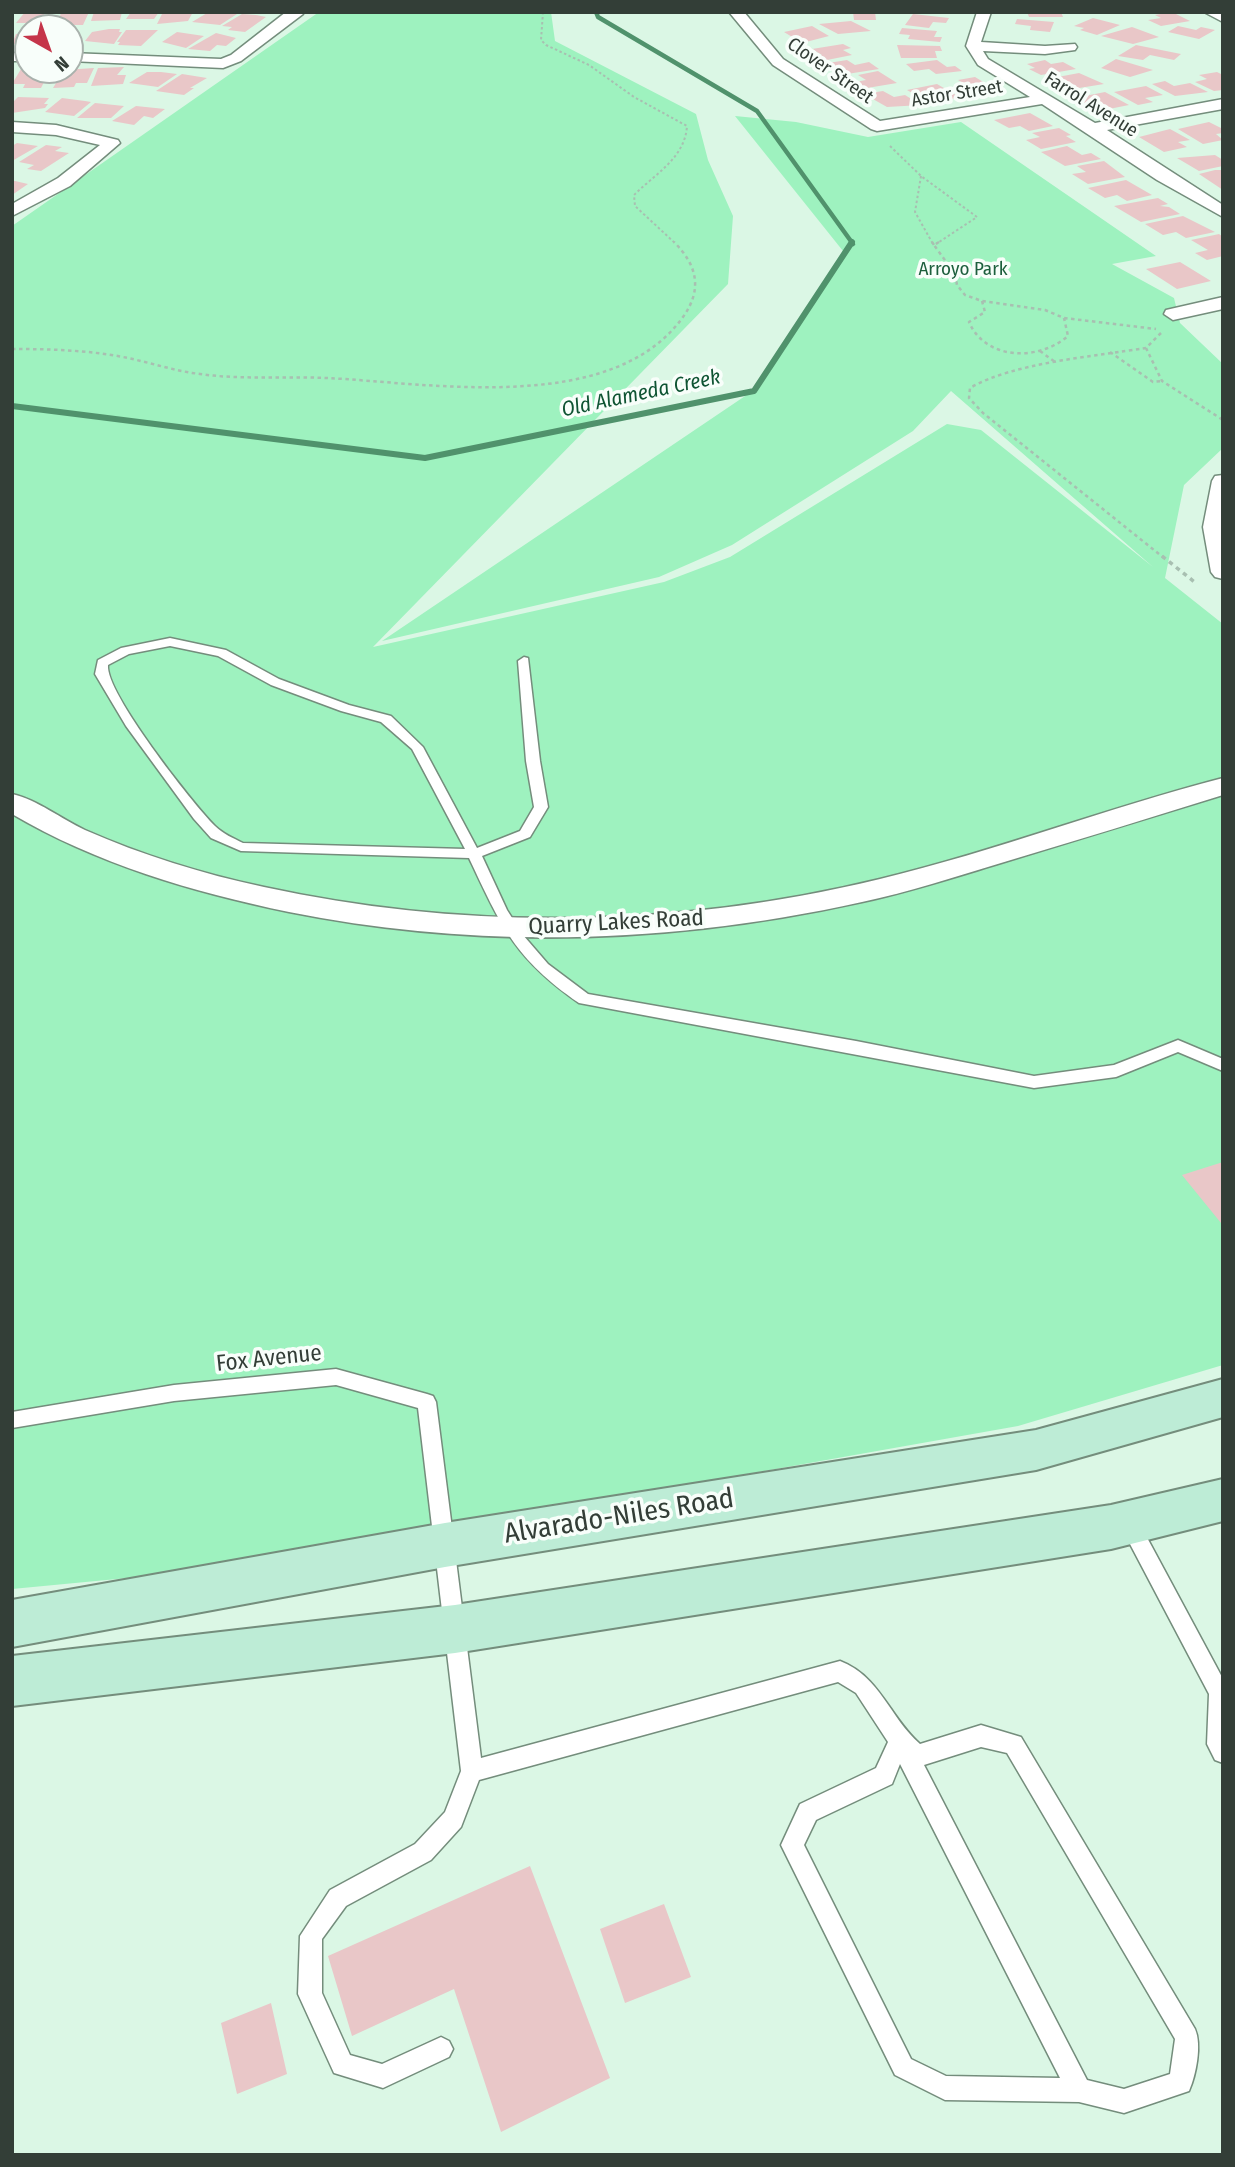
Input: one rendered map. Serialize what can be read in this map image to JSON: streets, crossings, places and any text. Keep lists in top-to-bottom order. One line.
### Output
{"streets":{"main road":["Alvarado-Niles Road"],"street":["Clover Street","Astor Street","Farrol Avenue","Quarry Lakes Road"],"lane":["Fox Avenue"]},"crossings":[["Clover Street","Astor Street"],["Astor Street","Farrol Avenue"],["Fox Avenue","Alvarado-Niles Road"]],"water":["Old Alameda Creek"],"parks":["Arroyo Park"],"north":"bottom right"}
